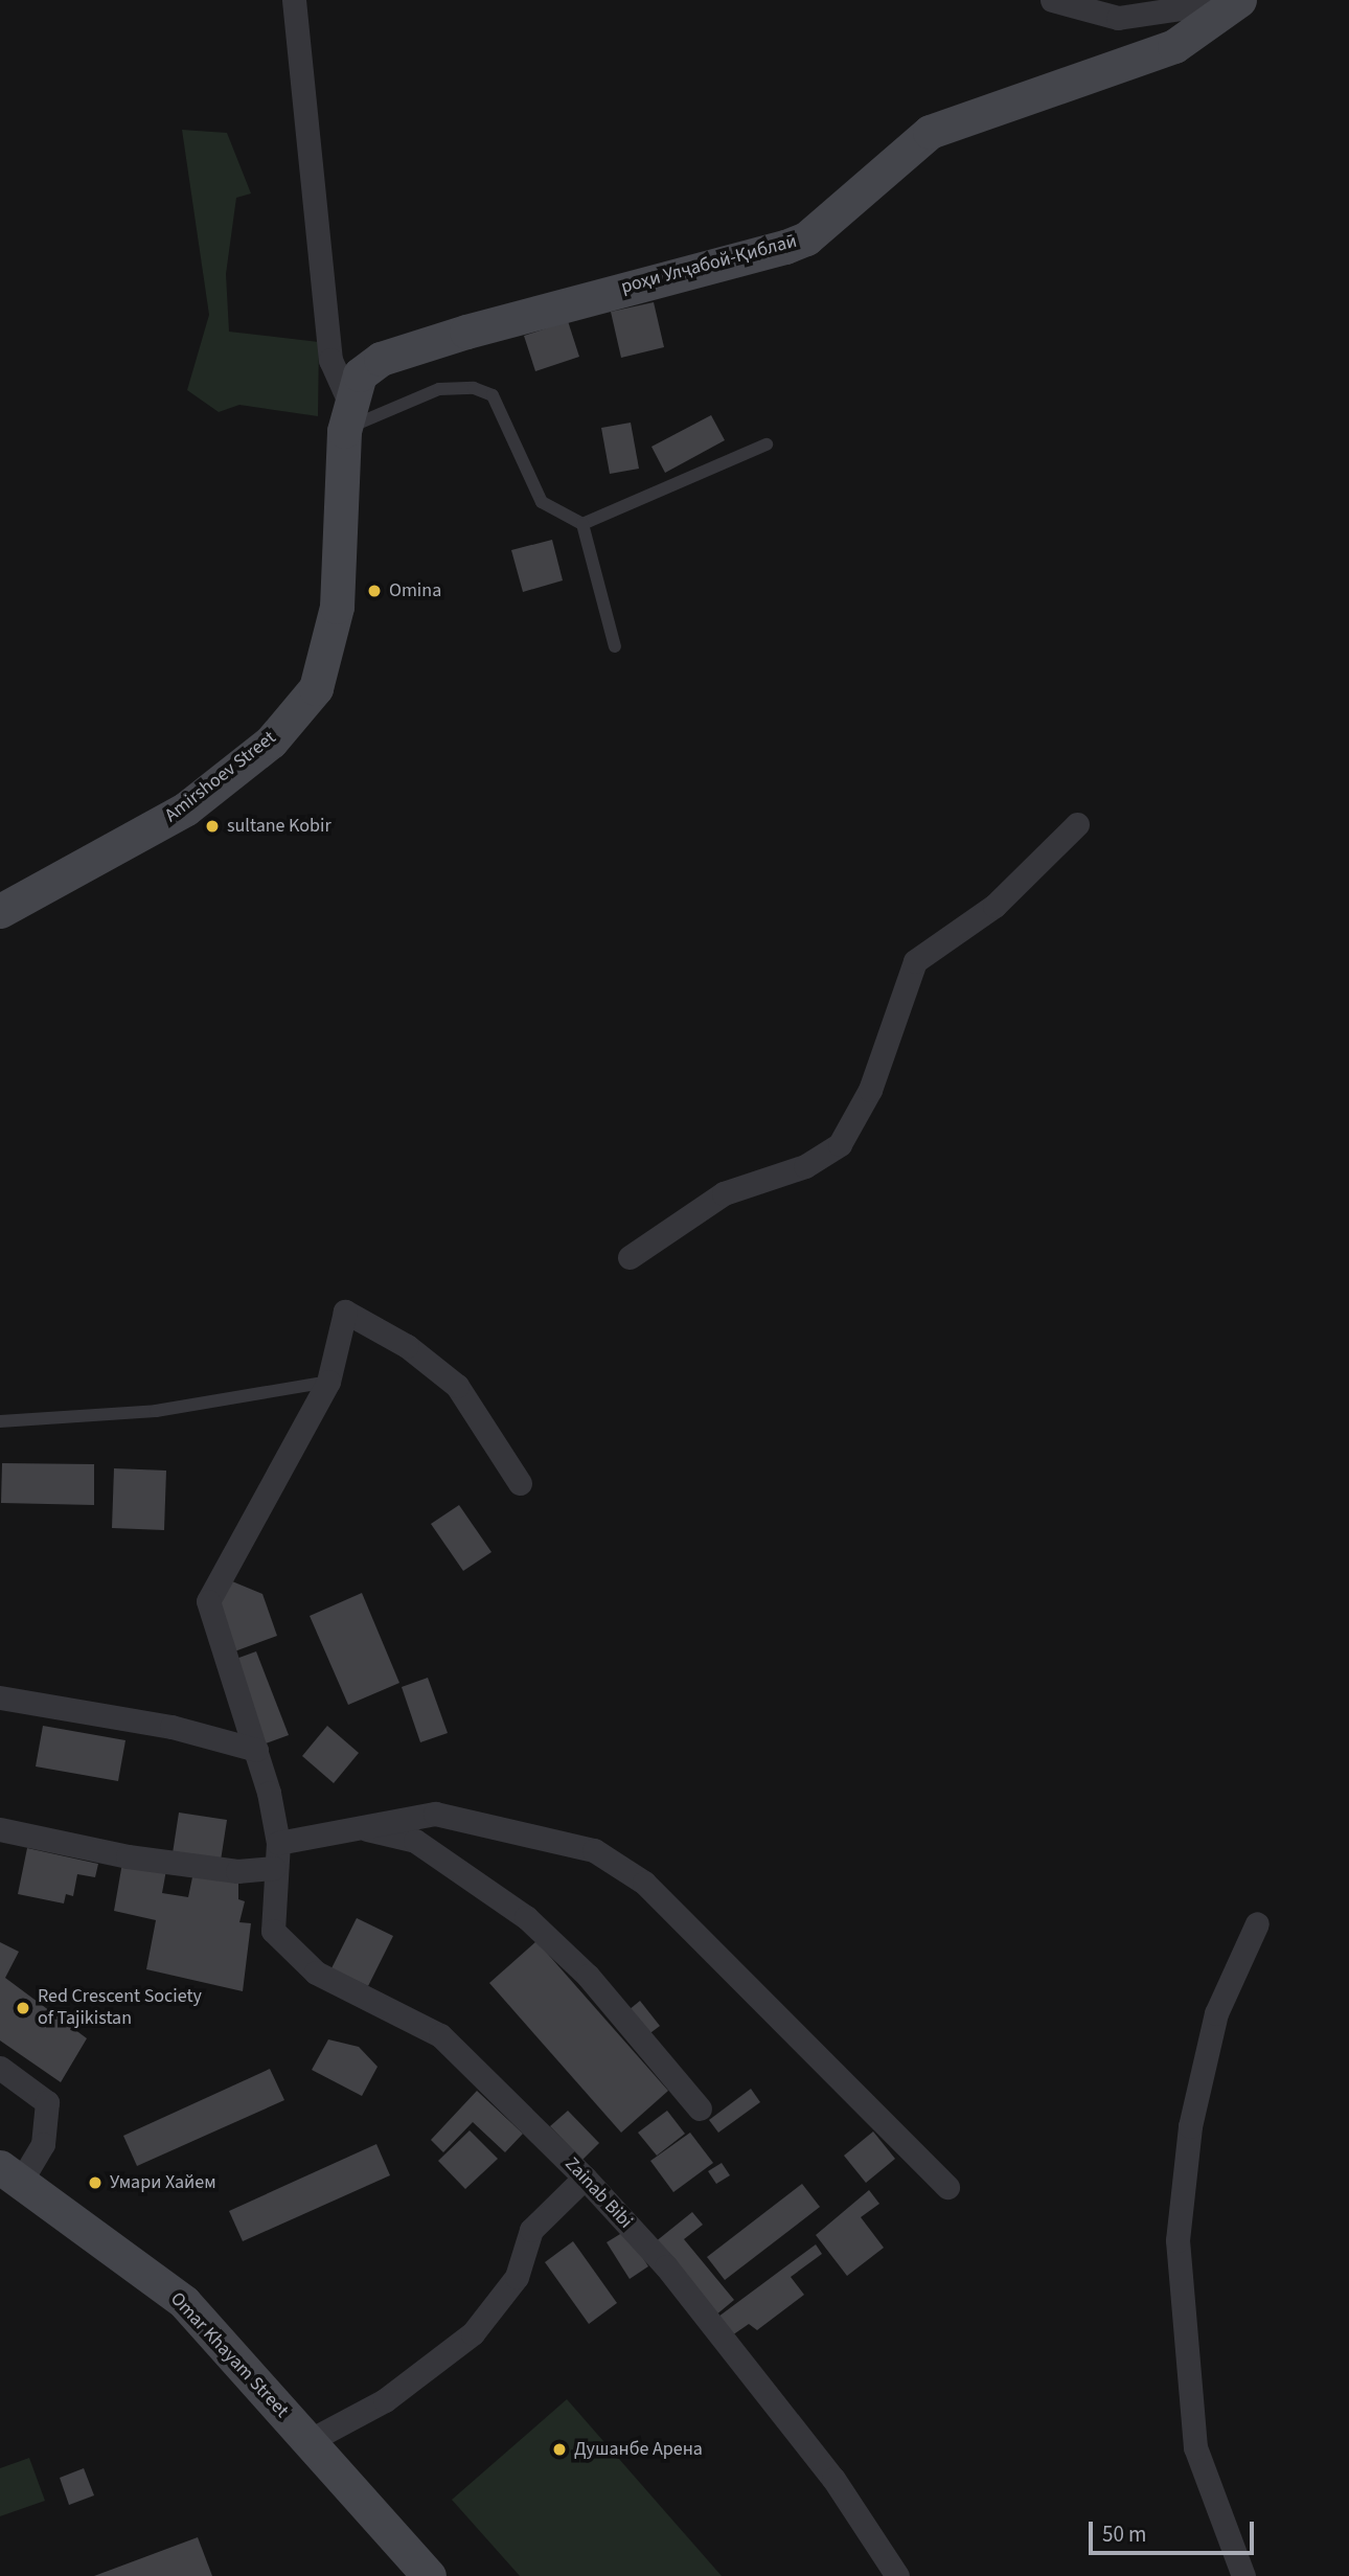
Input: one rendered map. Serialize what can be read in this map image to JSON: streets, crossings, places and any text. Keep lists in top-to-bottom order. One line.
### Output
{"streets":{"street":["роҳи Улҷабой-Қиблаӣ","Amirshoev Street","Zainab Bibi","Omar Khayam Street"]},"crossings":[["роҳи Улҷабой-Қиблаӣ","Amirshoev Street"]],"places":["Omina","sultane Kobir","Red Crescent Society of Tajikistan","Умари Хайем","Душанбе Арена"],"scale_bar":"50 m"}
